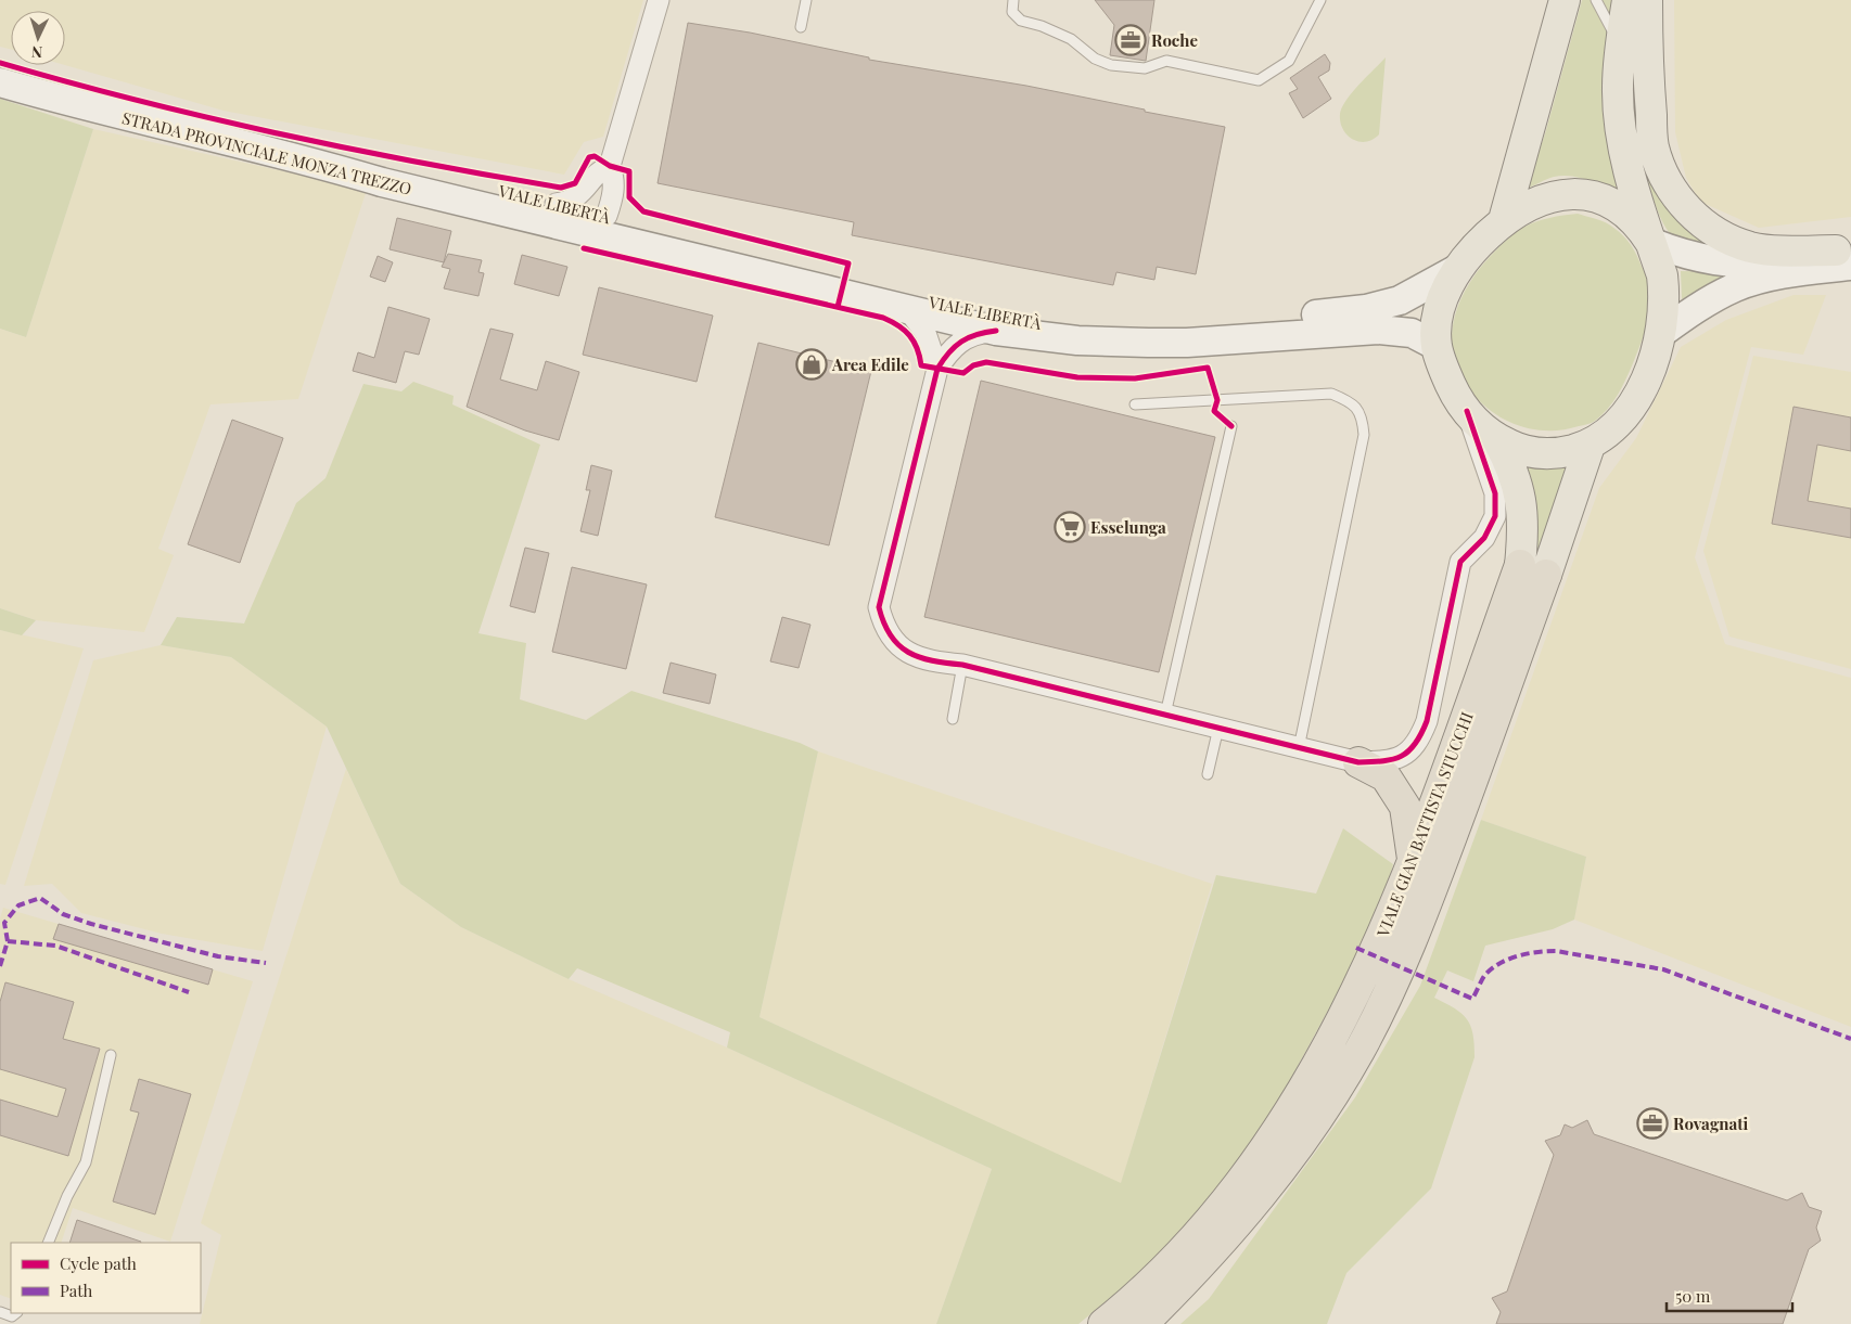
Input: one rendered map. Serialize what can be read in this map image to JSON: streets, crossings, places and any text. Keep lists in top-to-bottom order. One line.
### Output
{"streets":{"highway":["VIALE GIAN BATTISTA STUCCHI"],"main road":["STRADA PROVINCIALE MONZA TREZZO","VIALE LIBERTÀ"]},"crossings":[["STRADA PROVINCIALE MONZA TREZZO","VIALE LIBERTÀ"],["VIALE LIBERTÀ","VIALE GIAN BATTISTA STUCCHI"]],"places":{"office":["Roche","Rovagnati"],"shop":["Area Edile"],"supermarket":["Esselunga"]},"legend":["Cycle path","Path"],"scale_bar":"50 m","north":"bottom"}
